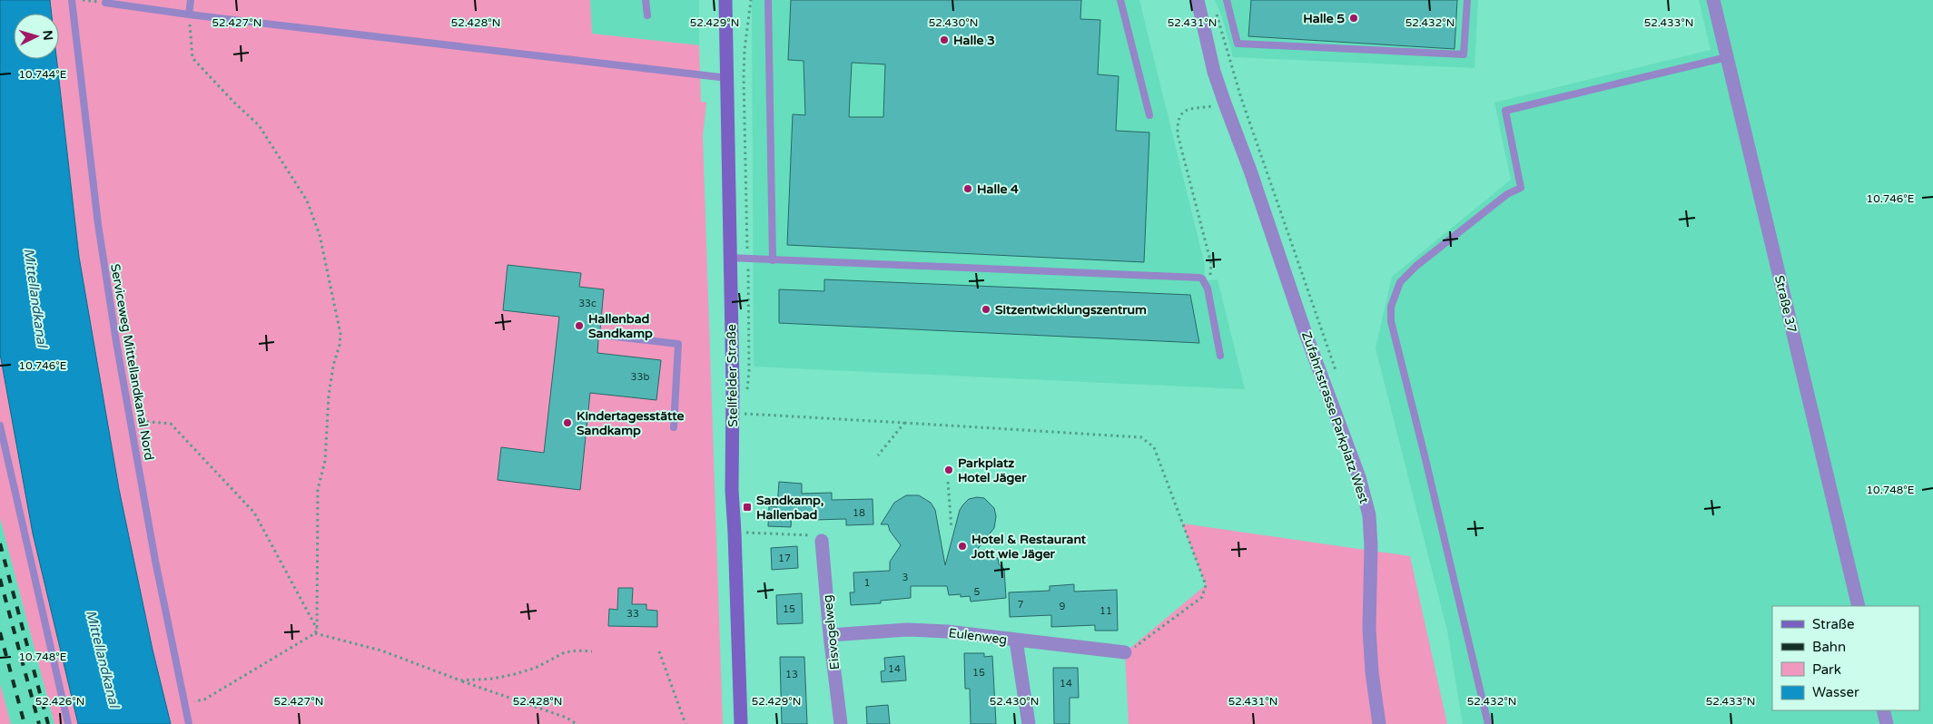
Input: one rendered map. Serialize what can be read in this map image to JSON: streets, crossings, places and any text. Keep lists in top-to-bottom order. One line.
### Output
{"streets":{"street":["Straße 37","Stellfelder Straße","Zufahrtstrasse Parkplatz West","Eisvogelweg","Eulenweg"],"lane":["Serviceweg Mittellandkanal Nord"]},"crossings":[["Eisvogelweg","Eulenweg"]],"water":["Mittellandkanal"],"places":{"other":["Halle 5","Halle 3","Halle 4","Sitzentwicklungszentrum","Hallenbad Sandkamp","Kindertagesstätte Sandkamp","Parkplatz Hotel Jäger","Hotel & Restaurant Jott wie Jäger"],"transit":["Sandkamp, Hallenbad"]},"house_numbers":["33c","33b","18","17","3","1","5","7","9","15","11","33","14","15","13","14"],"legend":["Straße","Bahn","Park","Wasser"],"north":"right","coordinates":["52.427°N","52.428°N","52.429°N","52.430°N","52.431°N","52.432°N","52.433°N","10.744°E","10.746°E","10.748°E","52.426°N"]}
